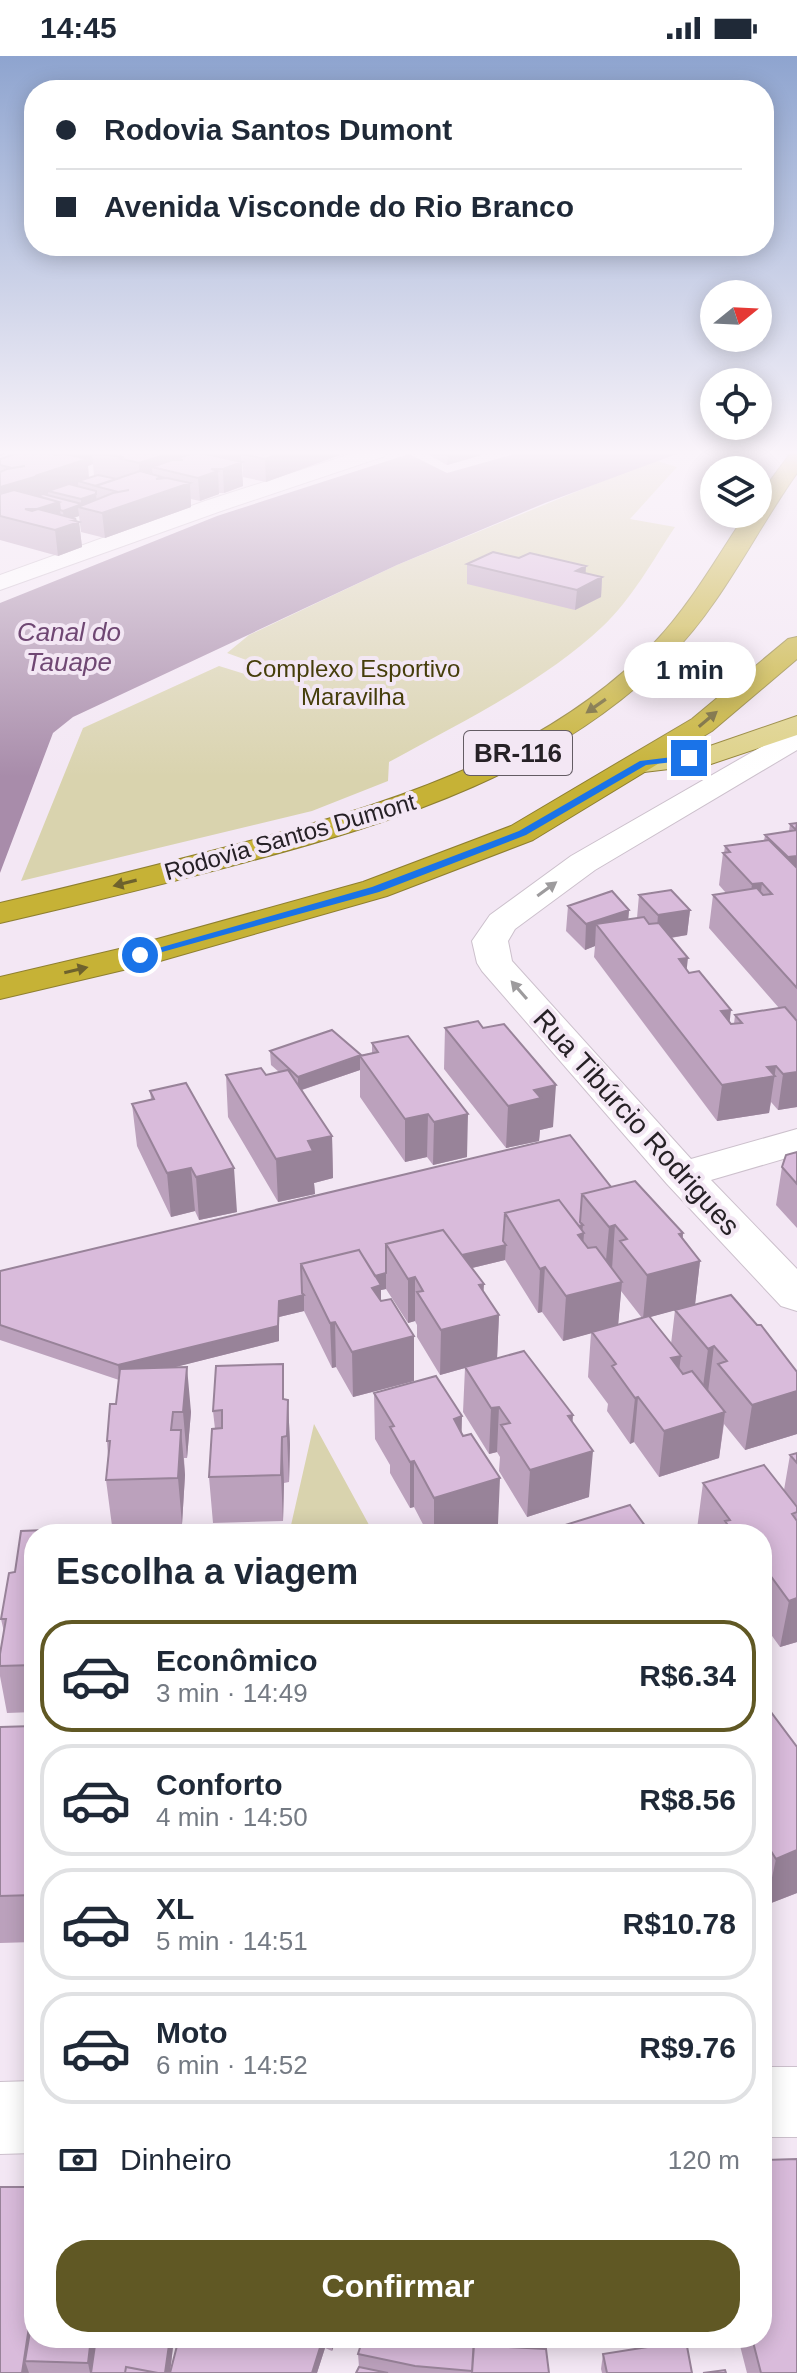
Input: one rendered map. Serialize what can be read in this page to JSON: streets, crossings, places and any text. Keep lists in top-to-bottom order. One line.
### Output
{"streets":{"highway":["BR-116","Rodovia Santos Dumont"],"street":["Rua Tibúrcio Rodrigues"]},"water":["Canal do Tauape"],"parks":["Complexo Esportivo Maravilha"],"north":"right","page":{"status":"14:45","banner":["Rodovia Santos Dumont","Avenida Visconde do Rio Branco"],"bubble":"1 min","heading":"Escolha a viagem","list":[{"name":"Econômico","note":"3 min · 14:49","value":"R$6.34"},{"name":"Conforto","note":"4 min · 14:50","value":"R$8.56"},{"name":"XL","note":"5 min · 14:51","value":"R$10.78"},{"name":"Moto","note":"6 min · 14:52","value":"R$9.76"}],"pay":["Dinheiro","120 m"],"buttons":"Confirmar"}}
